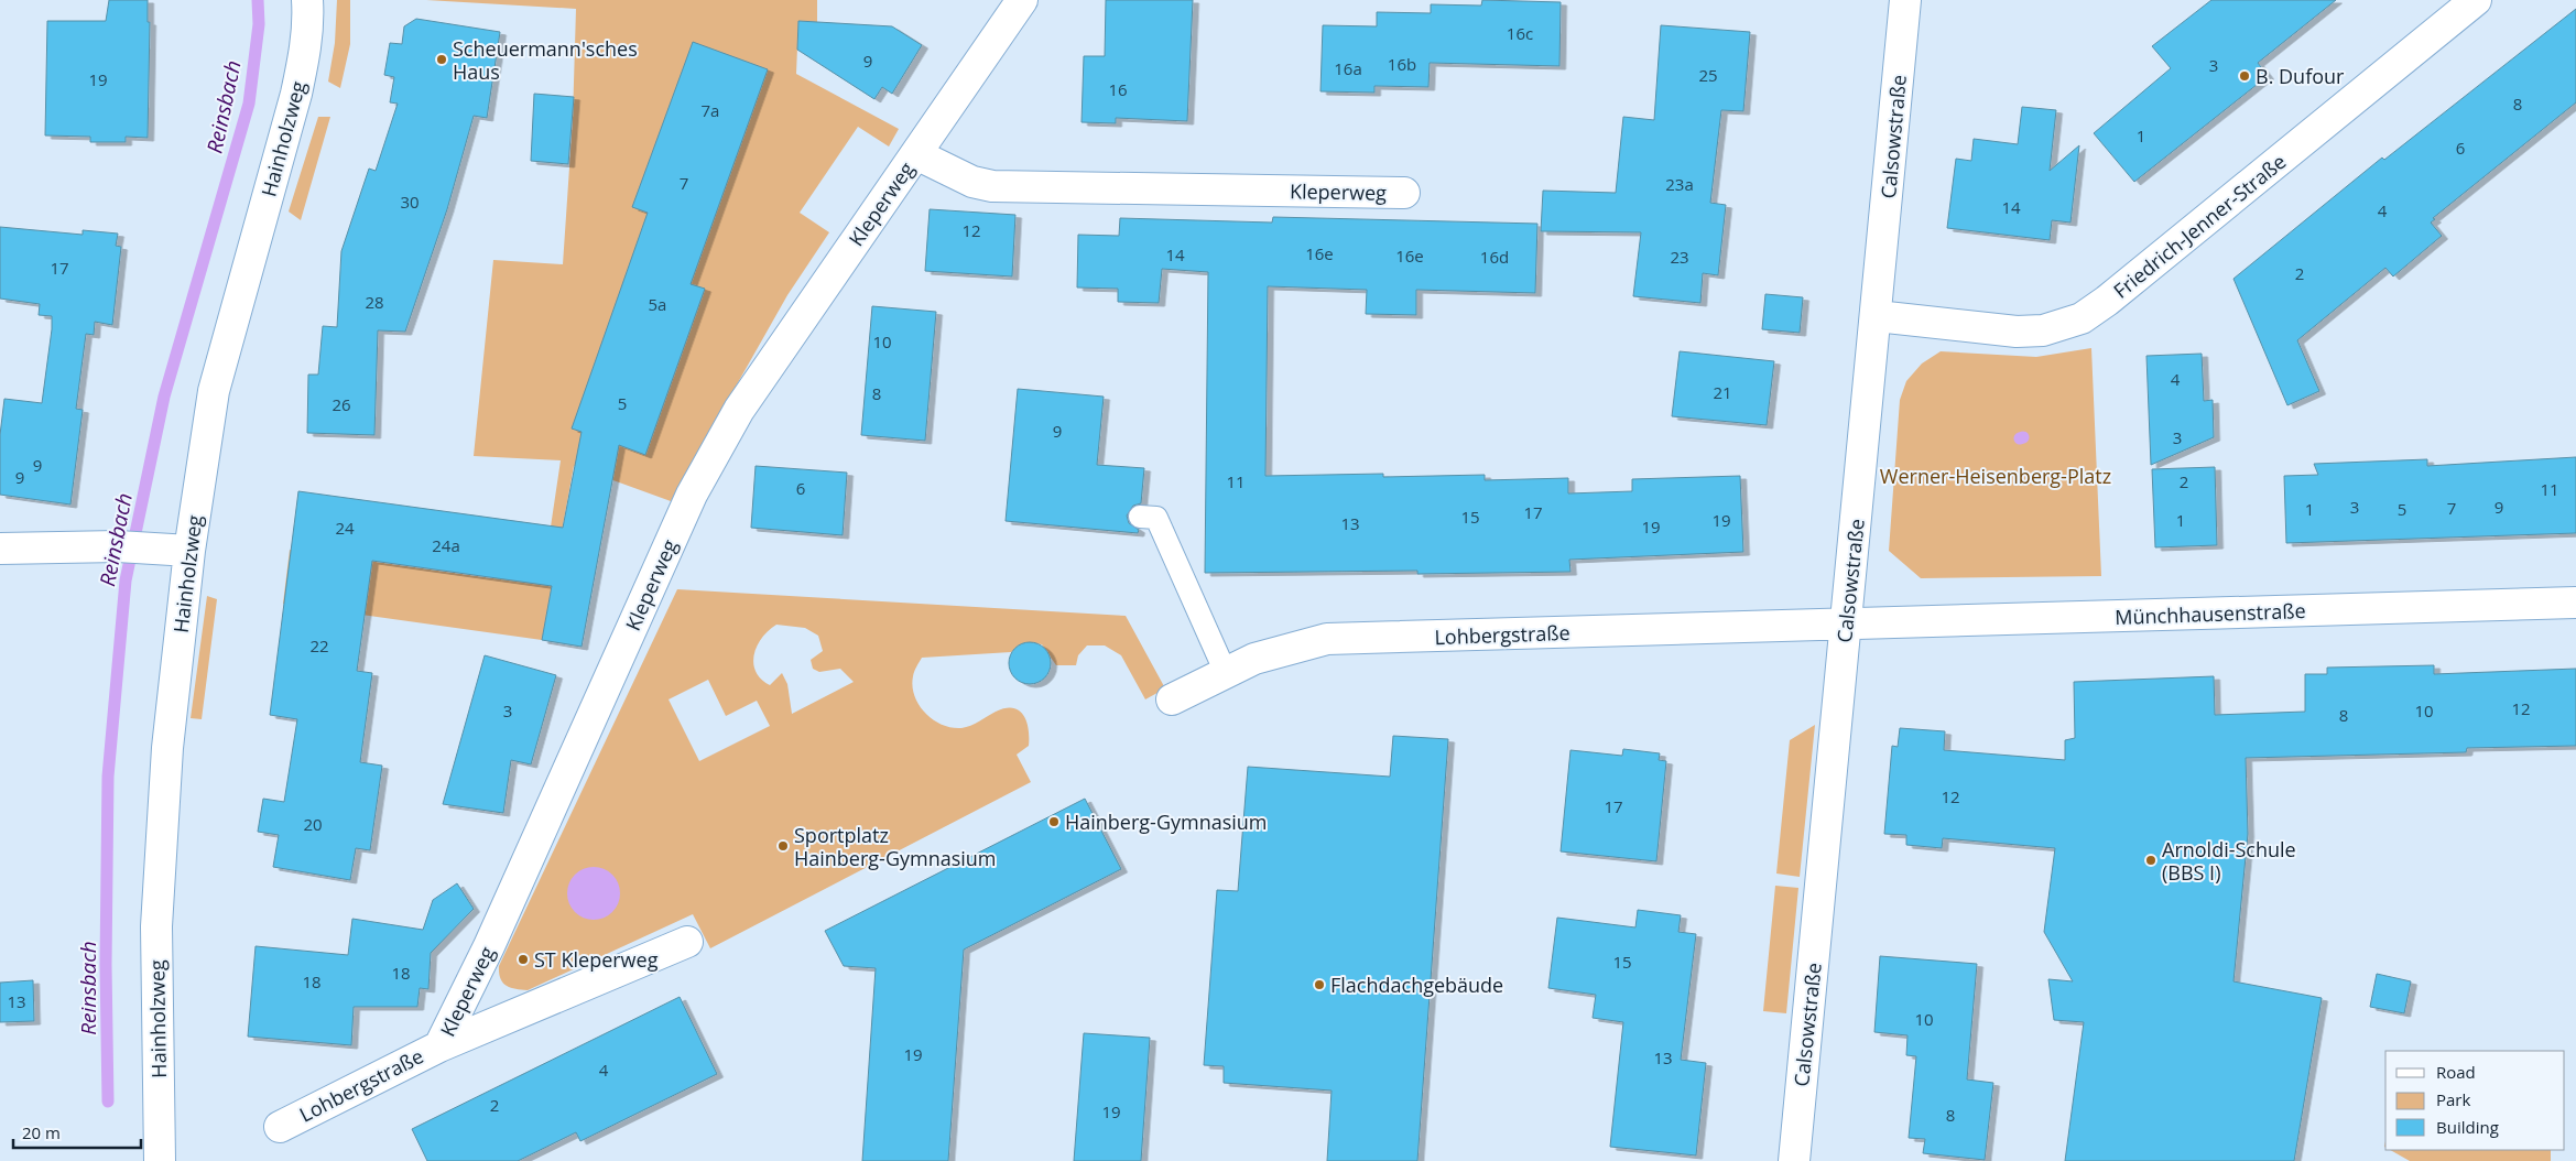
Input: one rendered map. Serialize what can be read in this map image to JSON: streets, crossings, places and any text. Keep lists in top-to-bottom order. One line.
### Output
{"streets":{"street":["Calsowstraße","Hainholzweg","Kleperweg","Friedrich-Jenner-Straße","Münchhausenstraße","Lohbergstraße"]},"crossings":[["Calsowstraße","Friedrich-Jenner-Straße"],["Calsowstraße","Münchhausenstraße"],["Calsowstraße","Lohbergstraße"],["Kleperweg","Lohbergstraße"],["Münchhausenstraße","Lohbergstraße"]],"water":["Reinsbach"],"parks":["Werner-Heisenberg-Platz"],"places":["Scheuermann'sches Haus","B. Dufour","Hainberg-Gymnasium","Sportplatz Hainberg-Gymnasium","Arnoldi-Schule (BBS I)","ST Kleperweg","Flachdachgebäude"],"house_numbers":["16c","9","16b","3","16a","25","19","16","8","7a","1","6","7","23a","30","14","4","12","16e","14","16e","16d","23","17","2","28","5a","10","4","21","8","5","26","9","3","9","9","11","2","6","11","3","9","7","1","5","17","15","19","1","13","19","24","24a","22","12","3","10","8","12","17","20","15","18","18","13","10","19","13","4","2","19","8"],"legend":["Road","Park","Building"],"scale_bar":"20 m"}
